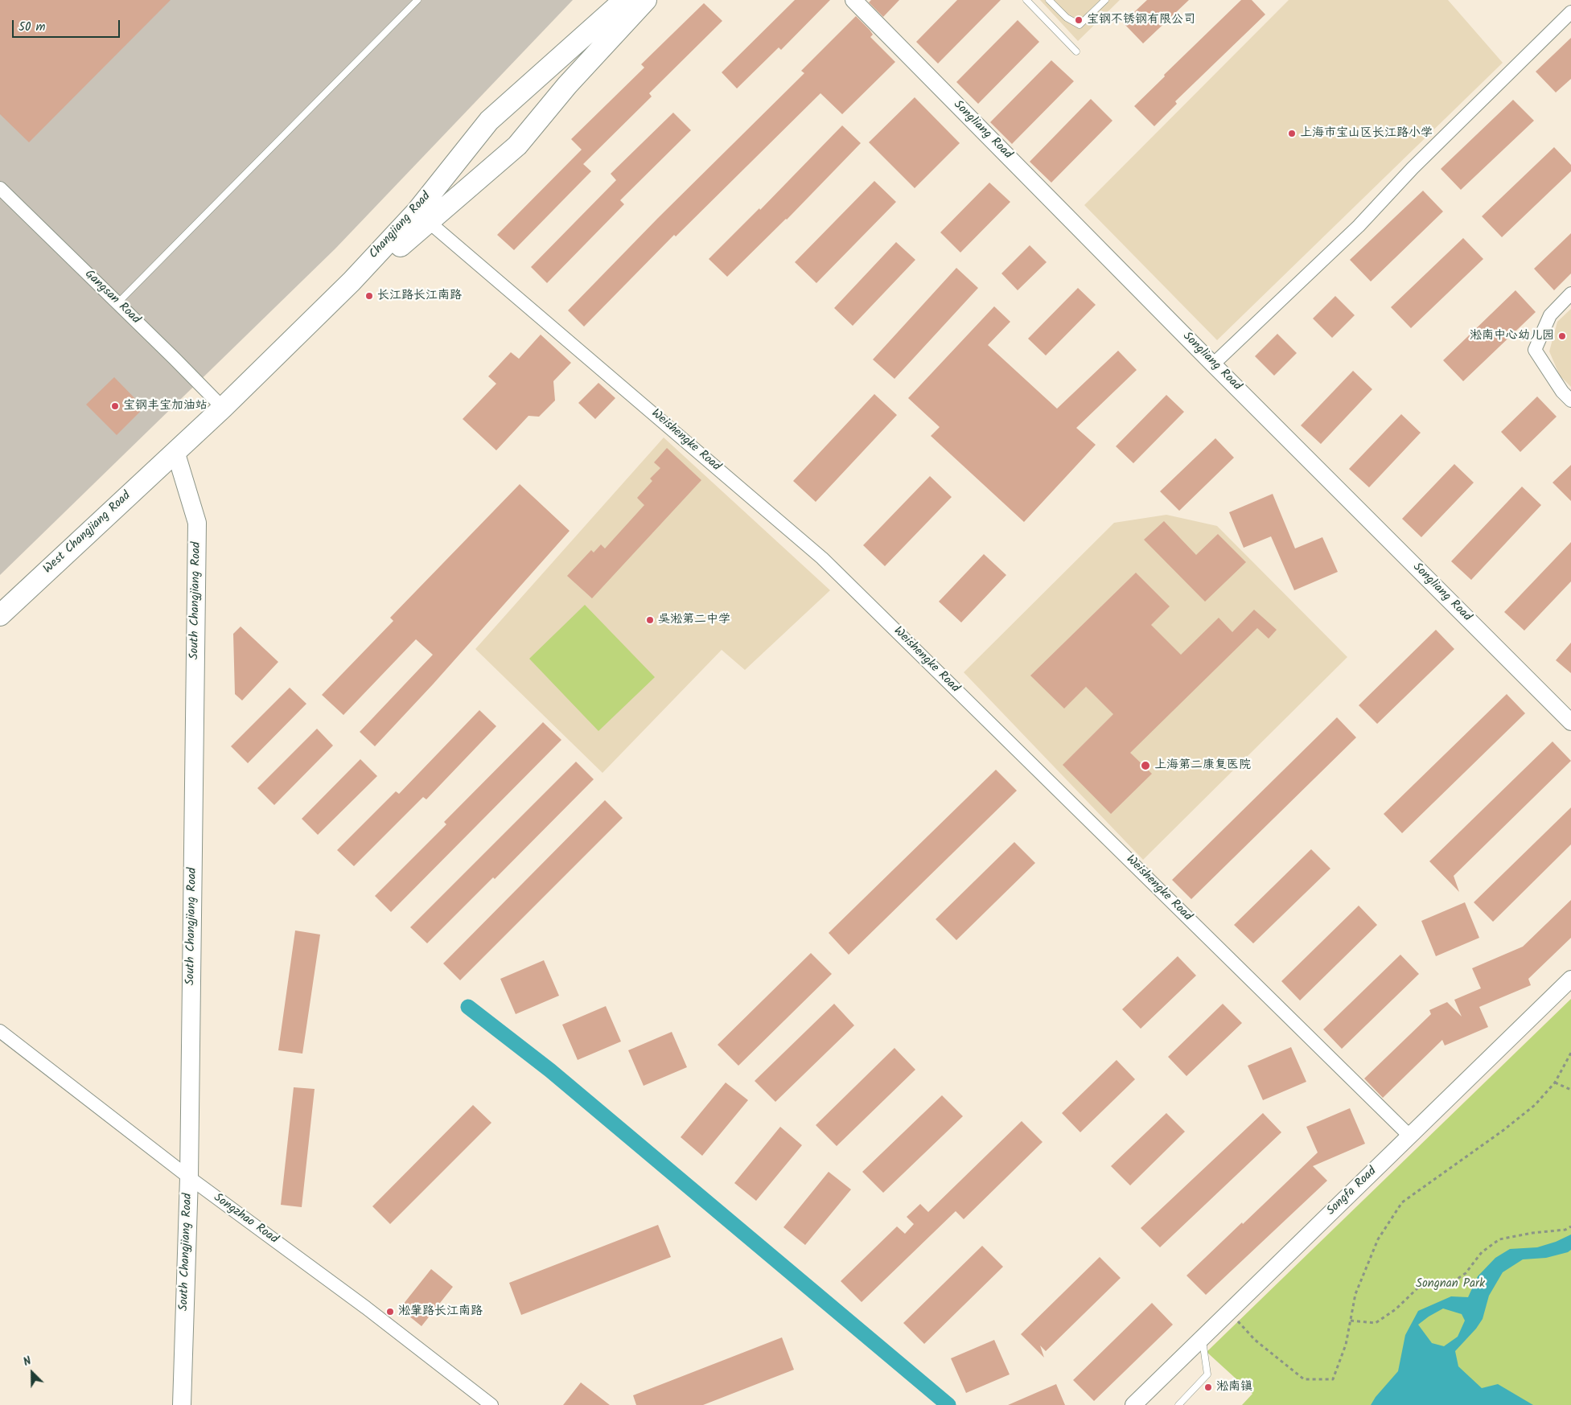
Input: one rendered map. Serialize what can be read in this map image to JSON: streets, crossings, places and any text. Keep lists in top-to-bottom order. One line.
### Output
{"streets":{"main road":["Changjiang Road","West Changjiang Road","South Changjiang Road"],"street":["Songliang Road","Gangsan Road","Weishengke Road","Songfa Road","Songzhao Road"]},"crossings":[["Changjiang Road","Weishengke Road"],["Weishengke Road","Songfa Road"],["West Changjiang Road","South Changjiang Road"],["South Changjiang Road","Songzhao Road"]],"parks":["Songnan Park"],"places":["宝钢不锈钢有限公司","上海市宝山区长江路小学","长江路长江南路","淞南中心幼儿园","宝钢丰宝加油站","吴淞第二中学","上海第二康复医院","淞肇路长江南路","淞南镇"],"scale_bar":"50 m","north":"top left"}
